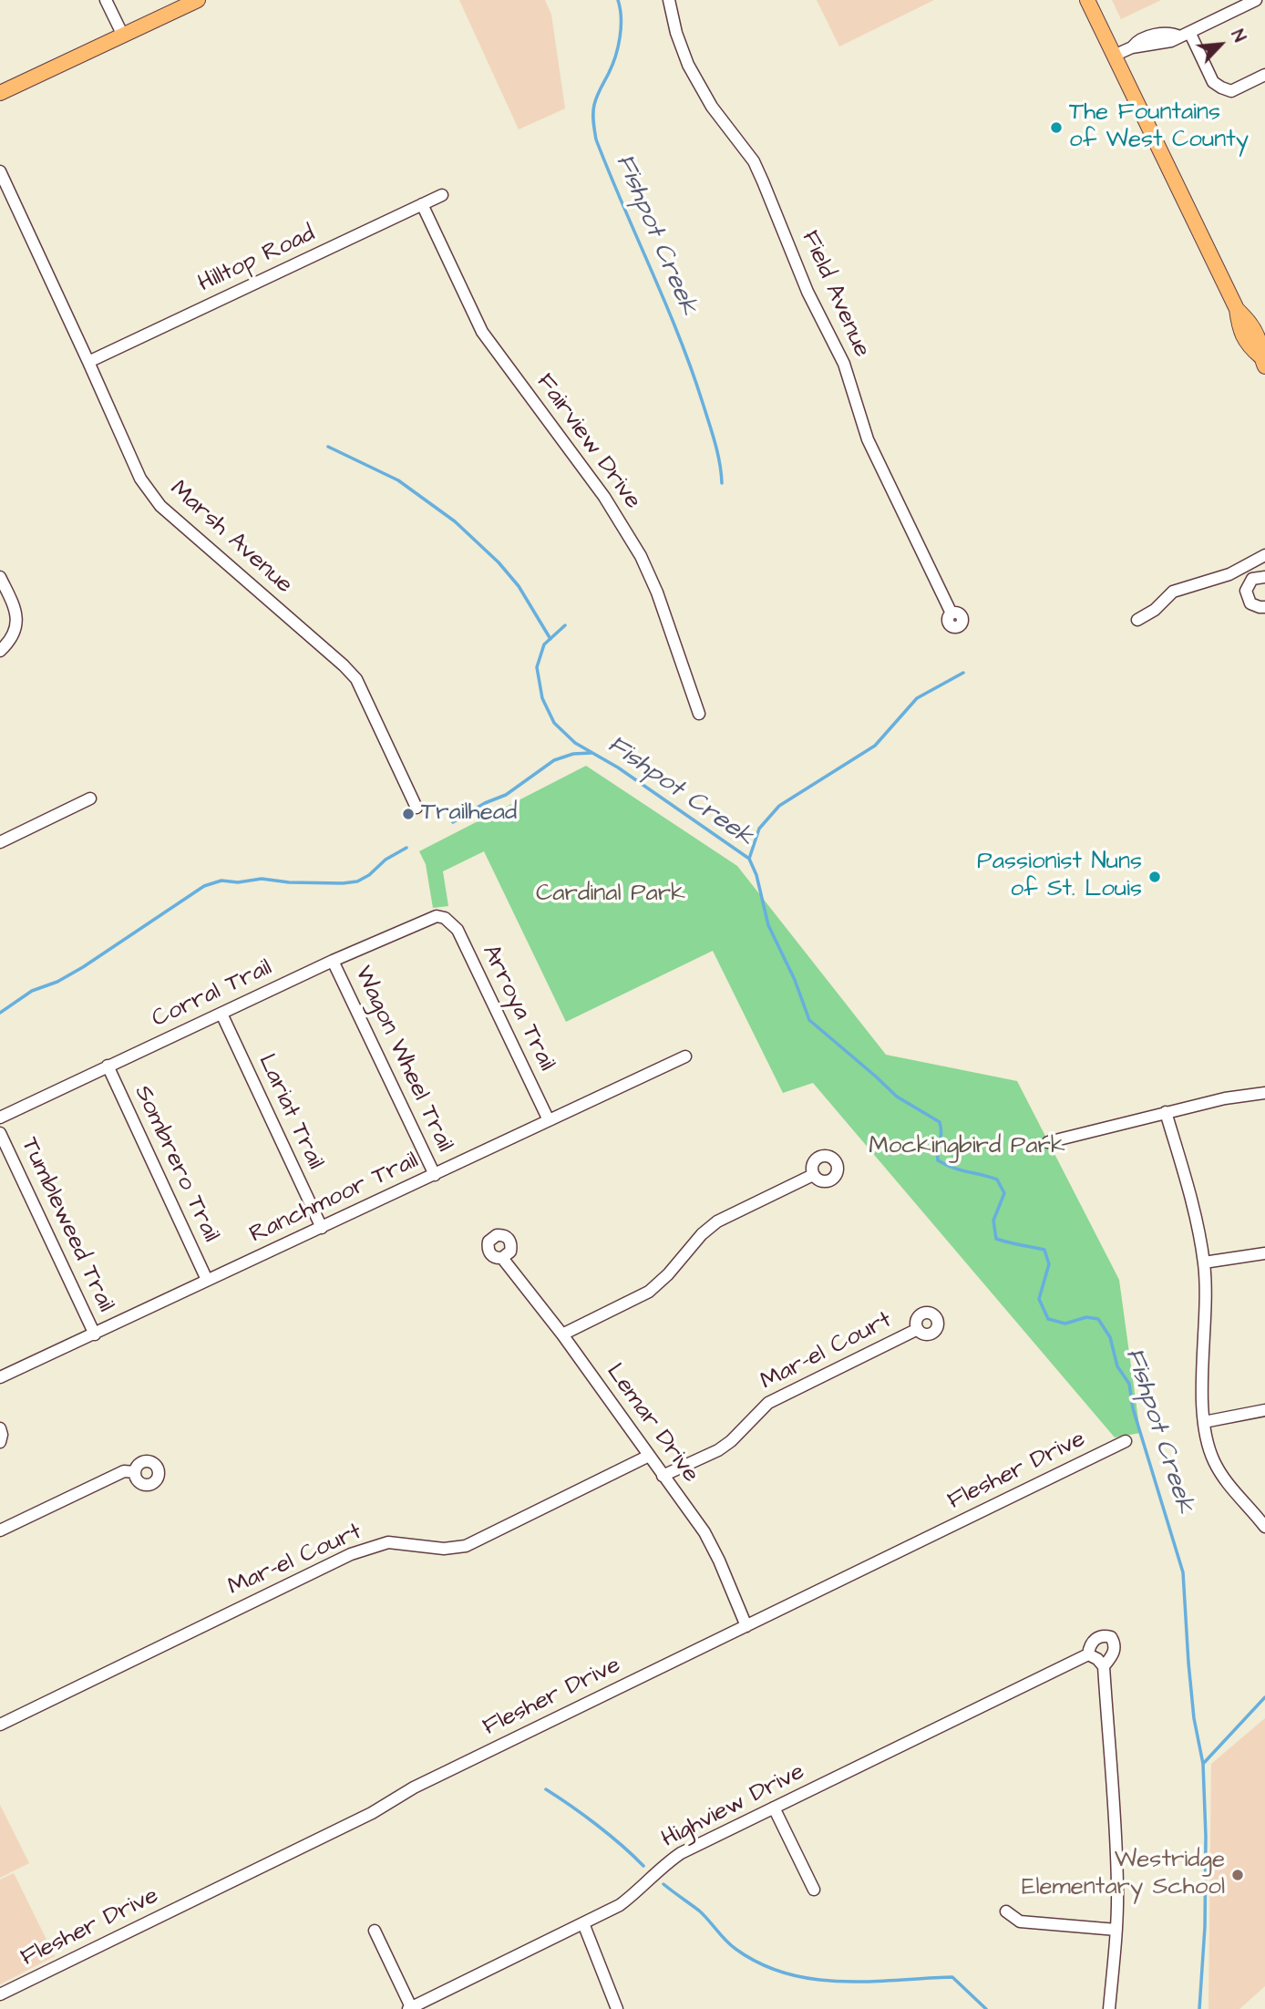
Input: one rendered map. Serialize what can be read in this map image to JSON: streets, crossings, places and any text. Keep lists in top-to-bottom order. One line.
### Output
{"streets":{"street":["Hilltop Road","Field Avenue","Fairview Drive","Marsh Avenue","Corral Trail","Arroya Trail","Wagon Wheel Trail","Lariat Trail","Sombrero Trail","Ranchmoor Trail","Tumbleweed Trail","Mar-el Court","Lemar Drive","Flesher Drive","Highview Drive"]},"crossings":[["Hilltop Road","Fairview Drive"],["Hilltop Road","Marsh Avenue"],["Corral Trail","Arroya Trail"],["Corral Trail","Wagon Wheel Trail"],["Corral Trail","Lariat Trail"],["Corral Trail","Sombrero Trail"],["Arroya Trail","Ranchmoor Trail"],["Wagon Wheel Trail","Ranchmoor Trail"],["Lariat Trail","Ranchmoor Trail"],["Sombrero Trail","Ranchmoor Trail"],["Ranchmoor Trail","Tumbleweed Trail"],["Mar-el Court","Lemar Drive"],["Lemar Drive","Flesher Drive"]],"water":["Fishpot Creek"],"parks":["Cardinal Park","Mockingbird Park"],"places":["The Fountains of West County","Trailhead","Passionist Nuns of St. Louis","Westridge Elementary School"],"north":"top right"}
